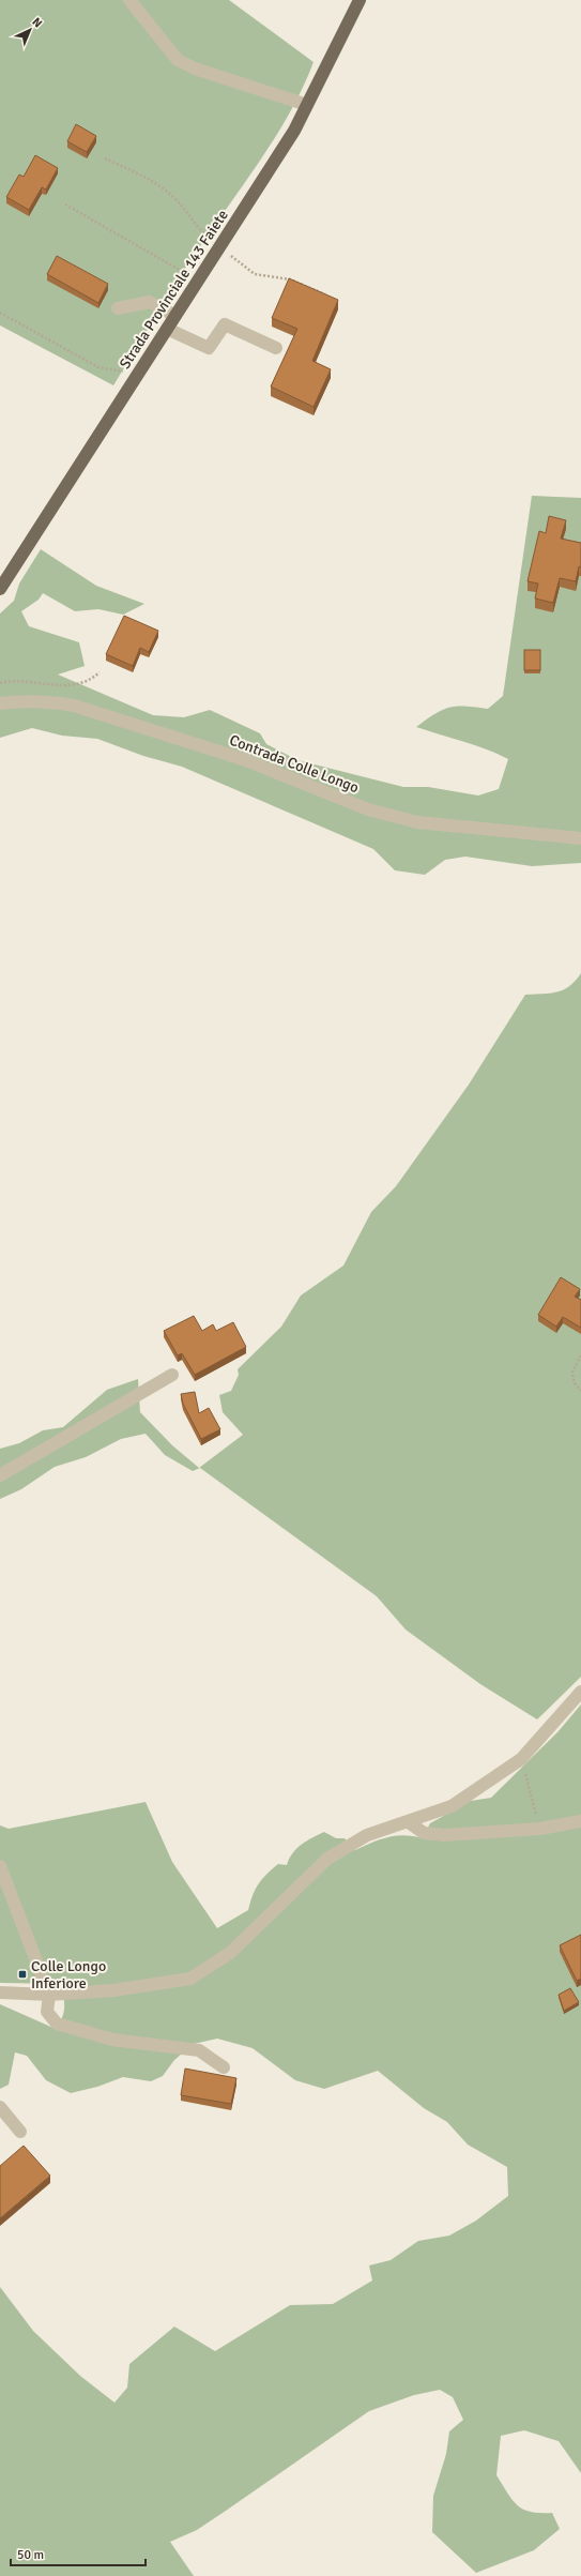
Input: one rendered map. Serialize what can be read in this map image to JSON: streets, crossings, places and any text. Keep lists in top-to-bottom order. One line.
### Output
{"streets":{"main road":["Strada Provinciale 143 Faiete"],"street":["Contrada Colle Longo"]},"places":{"transit":["Colle Longo Inferiore"]},"scale_bar":"50 m","north":"top right"}
